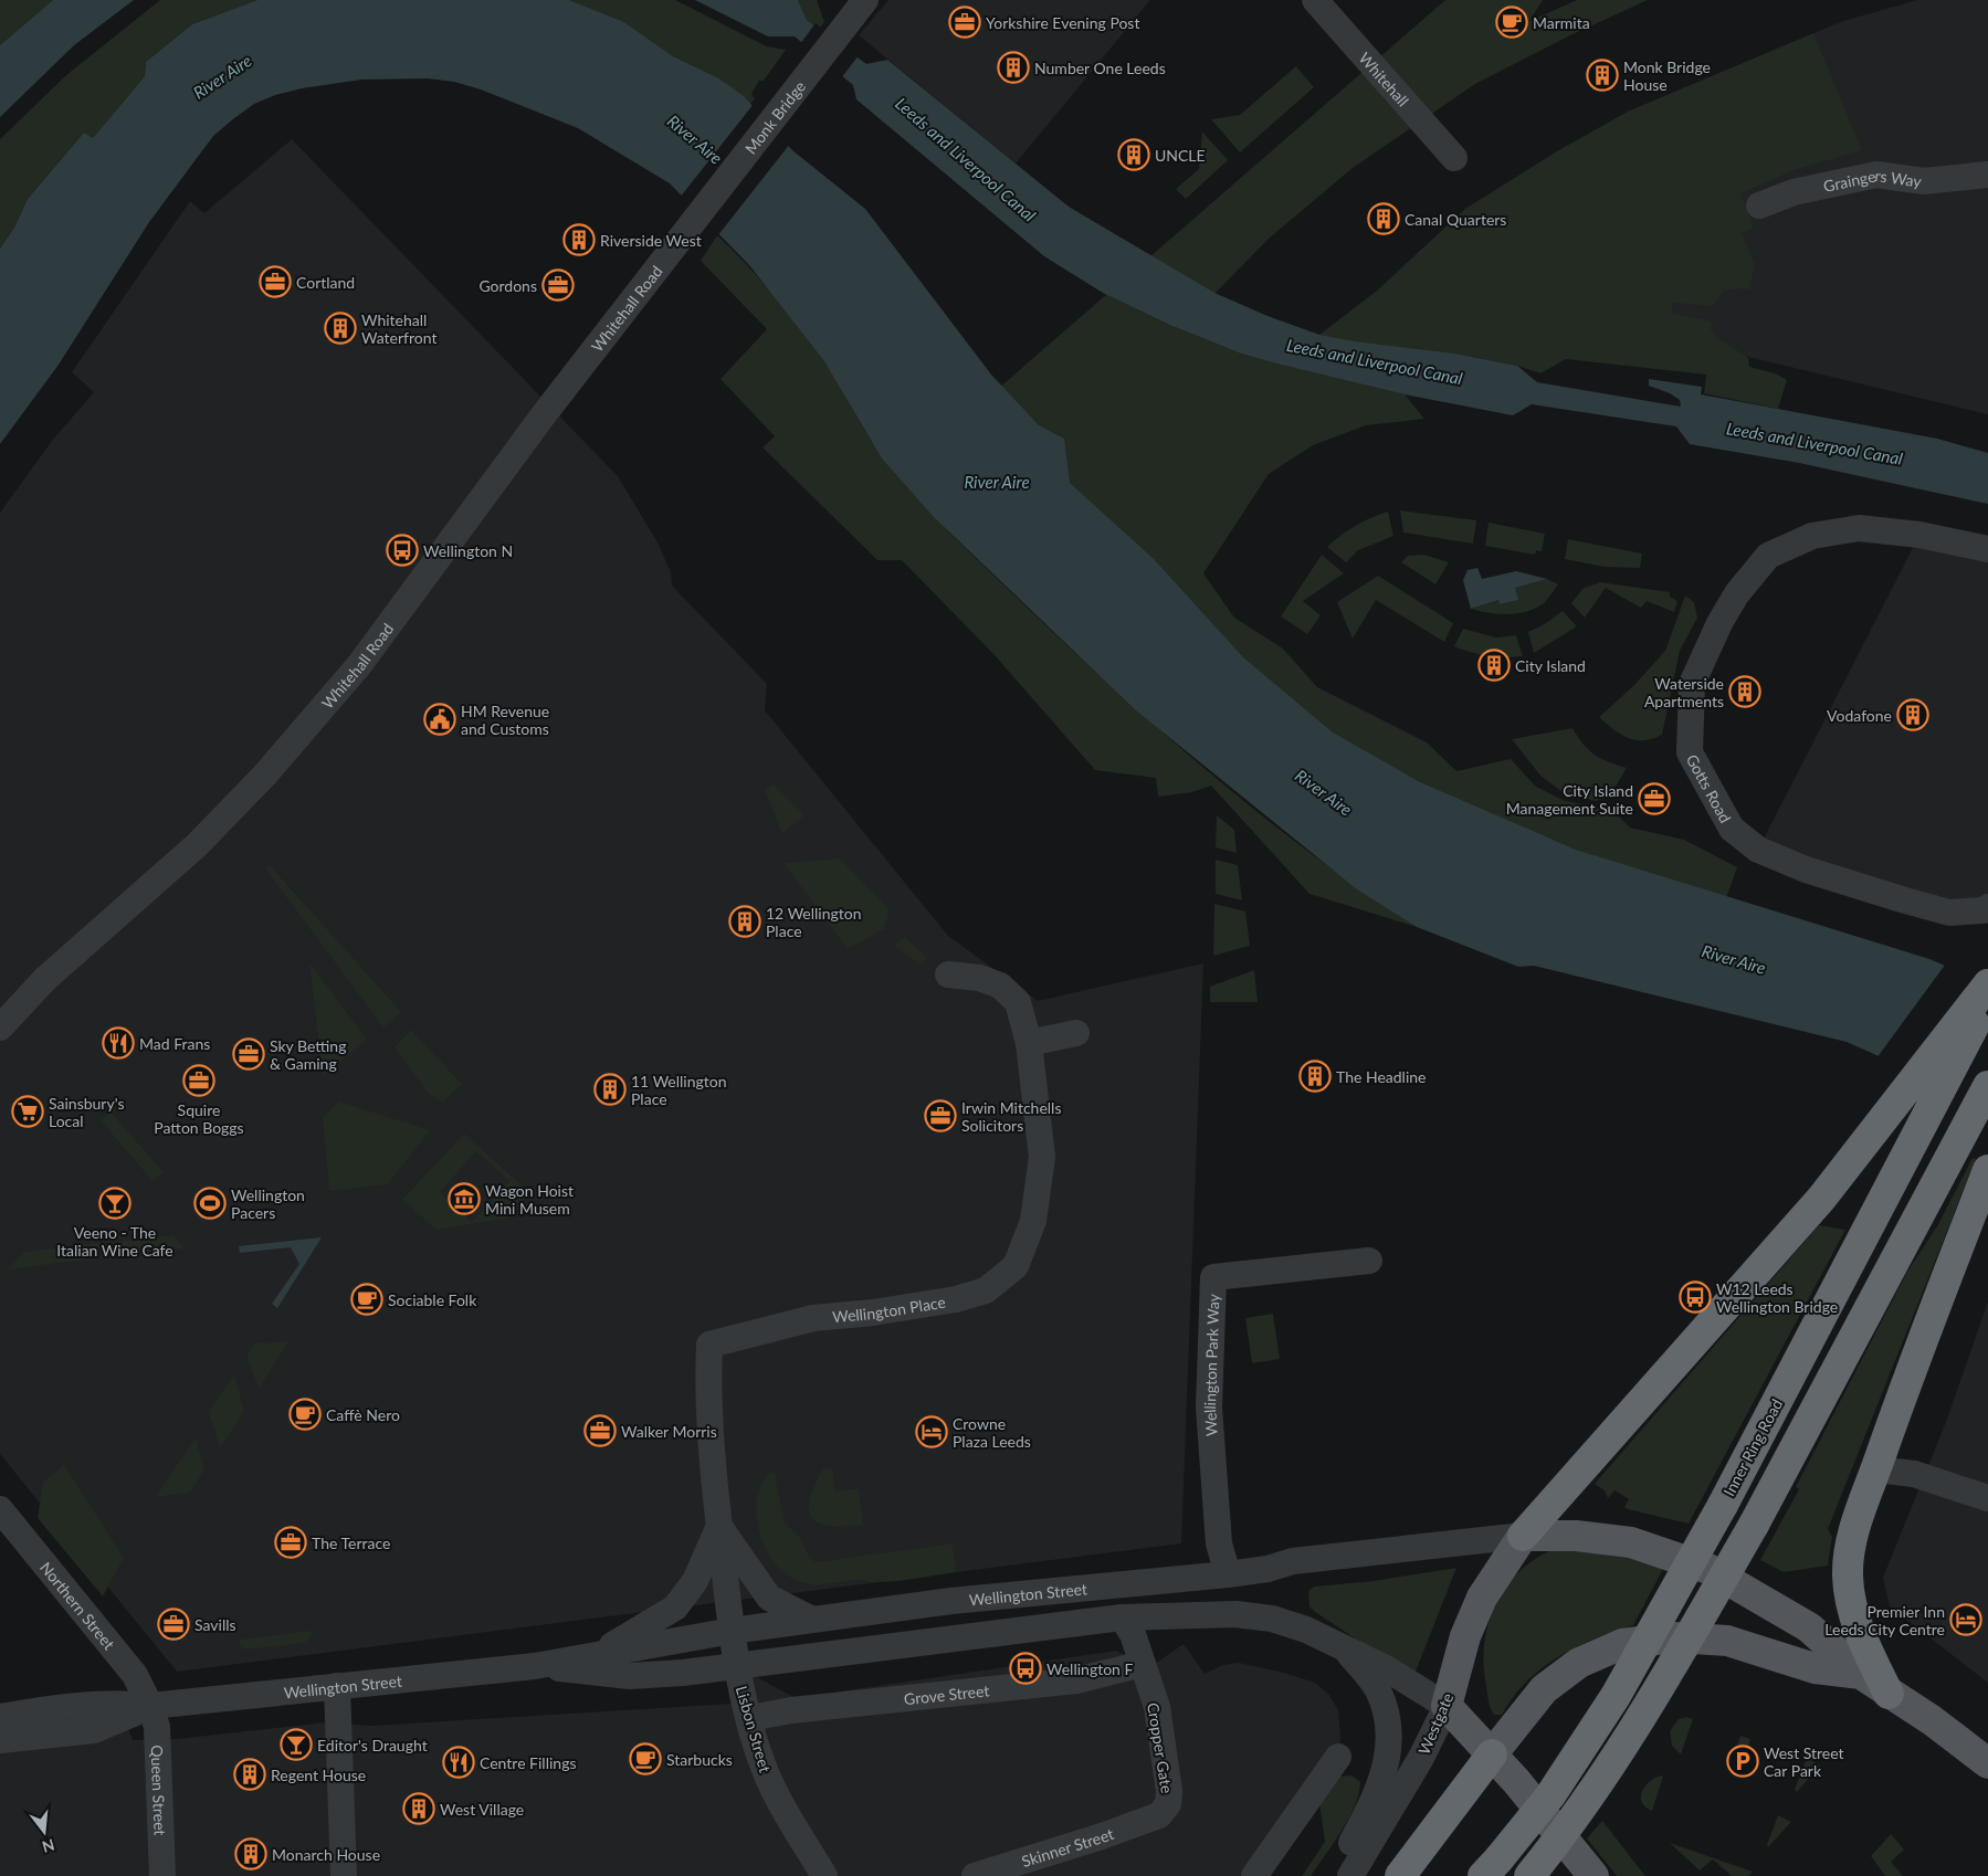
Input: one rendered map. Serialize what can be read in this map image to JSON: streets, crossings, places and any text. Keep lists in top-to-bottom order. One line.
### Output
{"streets":{"highway":["Inner Ring Road"],"main road":["Westgate"],"street":["Whitehall","Monk Bridge","Graingers Way","Whitehall Road","Gotts Road","Wellington Place","Wellington Park Way","Wellington Street","Northern Street","Grove Street","Lisbon Street","Cropper Gate","Queen Street","Skinner Street"]},"crossings":[["Monk Bridge","Whitehall Road"],["Wellington Place","Wellington Street"],["Wellington Place","Lisbon Street"],["Wellington Park Way","Wellington Street"],["Wellington Street","Northern Street"],["Wellington Street","Westgate"],["Wellington Street","Lisbon Street"],["Wellington Street","Cropper Gate"],["Wellington Street","Queen Street"],["Northern Street","Queen Street"],["Grove Street","Lisbon Street"],["Grove Street","Cropper Gate"],["Cropper Gate","Skinner Street"]],"water":["River Aire","Leeds and Liverpool Canal"],"places":{"office":["Yorkshire Evening Post","Cortland","Gordons","City Island Management Suite","Sky Betting & Gaming","Squire Patton Boggs","Irwin Mitchells Solicitors","Walker Morris","The Terrace","Savills"],"cafe":["Marmita","Sociable Folk","Caffè Nero","Starbucks"],"building":["Number One Leeds","Monk Bridge House","UNCLE","Canal Quarters","Riverside West","Whitehall Waterfront","City Island","Waterside Apartments","Vodafone","12 Wellington Place","The Headline","11 Wellington Place","Regent House","West Village","Monarch House"],"bus stop":["Wellington N","W12 Leeds Wellington Bridge","Wellington F"],"public building":["HM Revenue and Customs"],"restaurant":["Mad Frans","Centre Fillings"],"supermarket":["Sainsbury's Local"],"museum":["Wagon Hoist Mini Musem"],"bar":["Veeno - The Italian Wine Cafe","Editor's Draught"],"sports":["Wellington Pacers"],"hotel":["Crowne Plaza Leeds","Premier Inn Leeds City Centre"],"parking":["West Street Car Park"]},"north":"bottom"}
